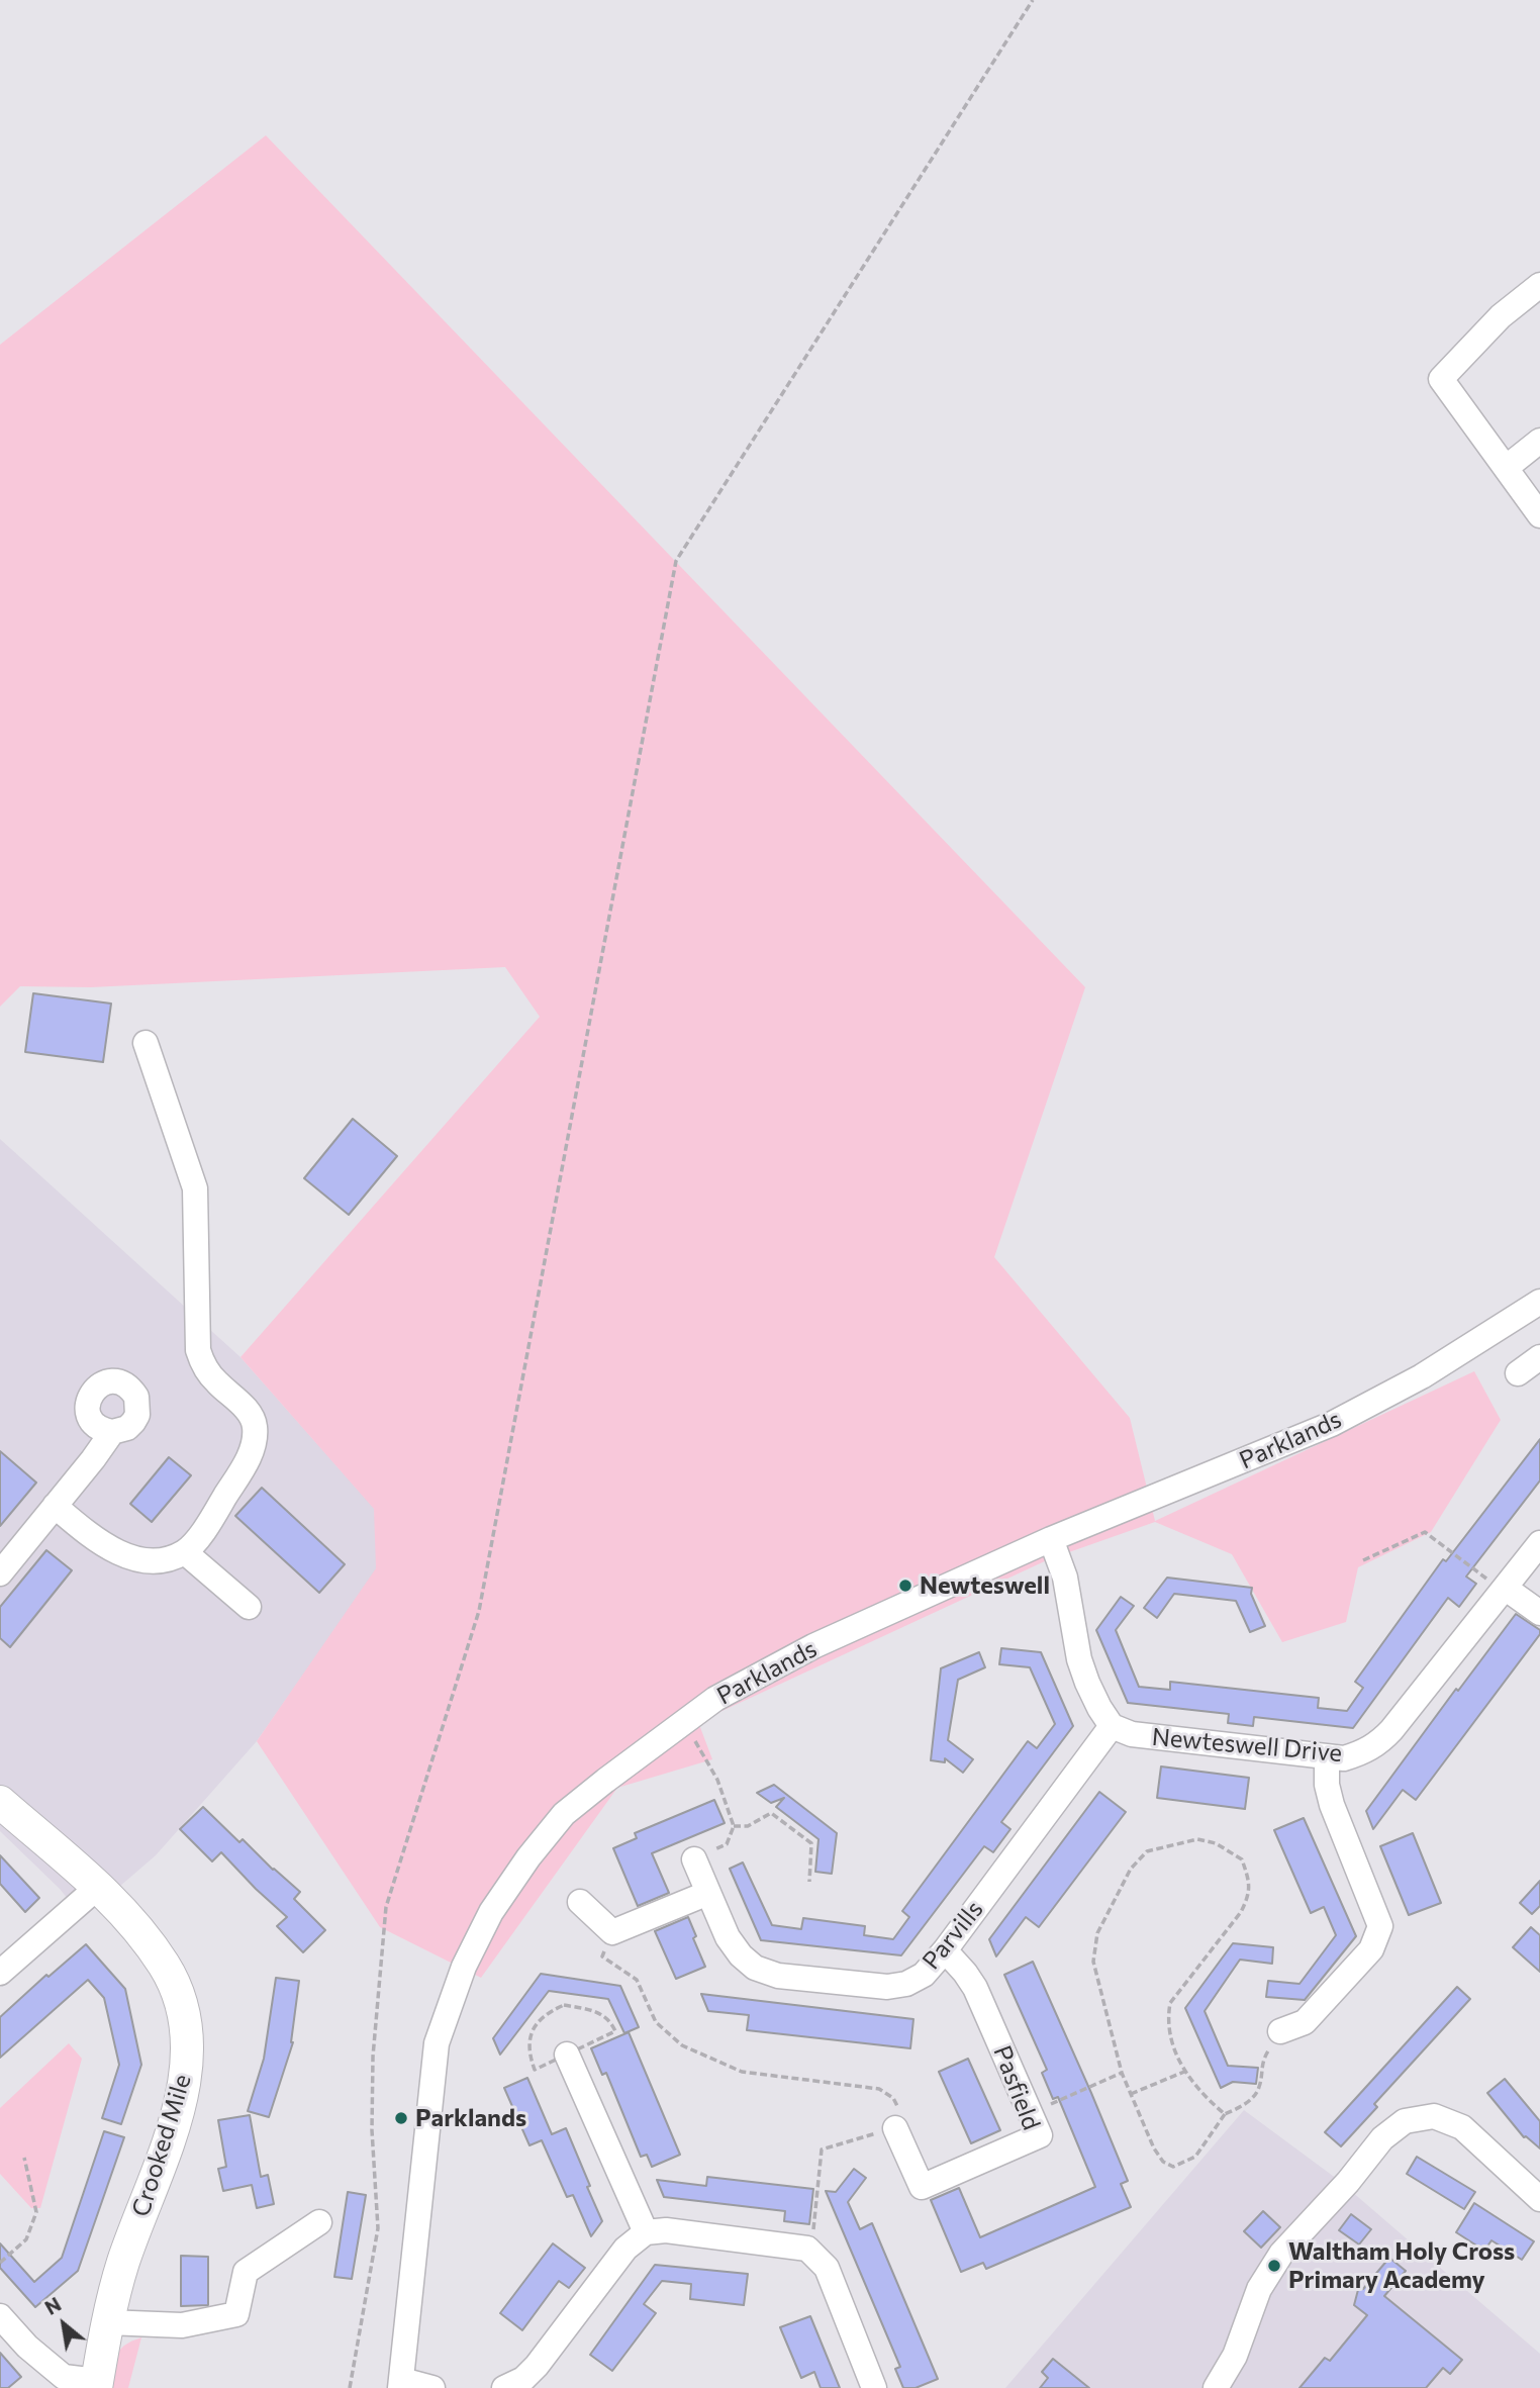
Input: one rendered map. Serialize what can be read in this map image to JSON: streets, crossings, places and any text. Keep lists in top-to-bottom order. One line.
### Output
{"streets":{"main road":["Crooked Mile"],"street":["Parklands","Newteswell Drive","Parvills","Pasfield"]},"crossings":[["Newteswell Drive","Parvills"],["Parvills","Pasfield"]],"places":["Newteswell","Parklands","Waltham Holy Cross Primary Academy"],"north":"top left"}
